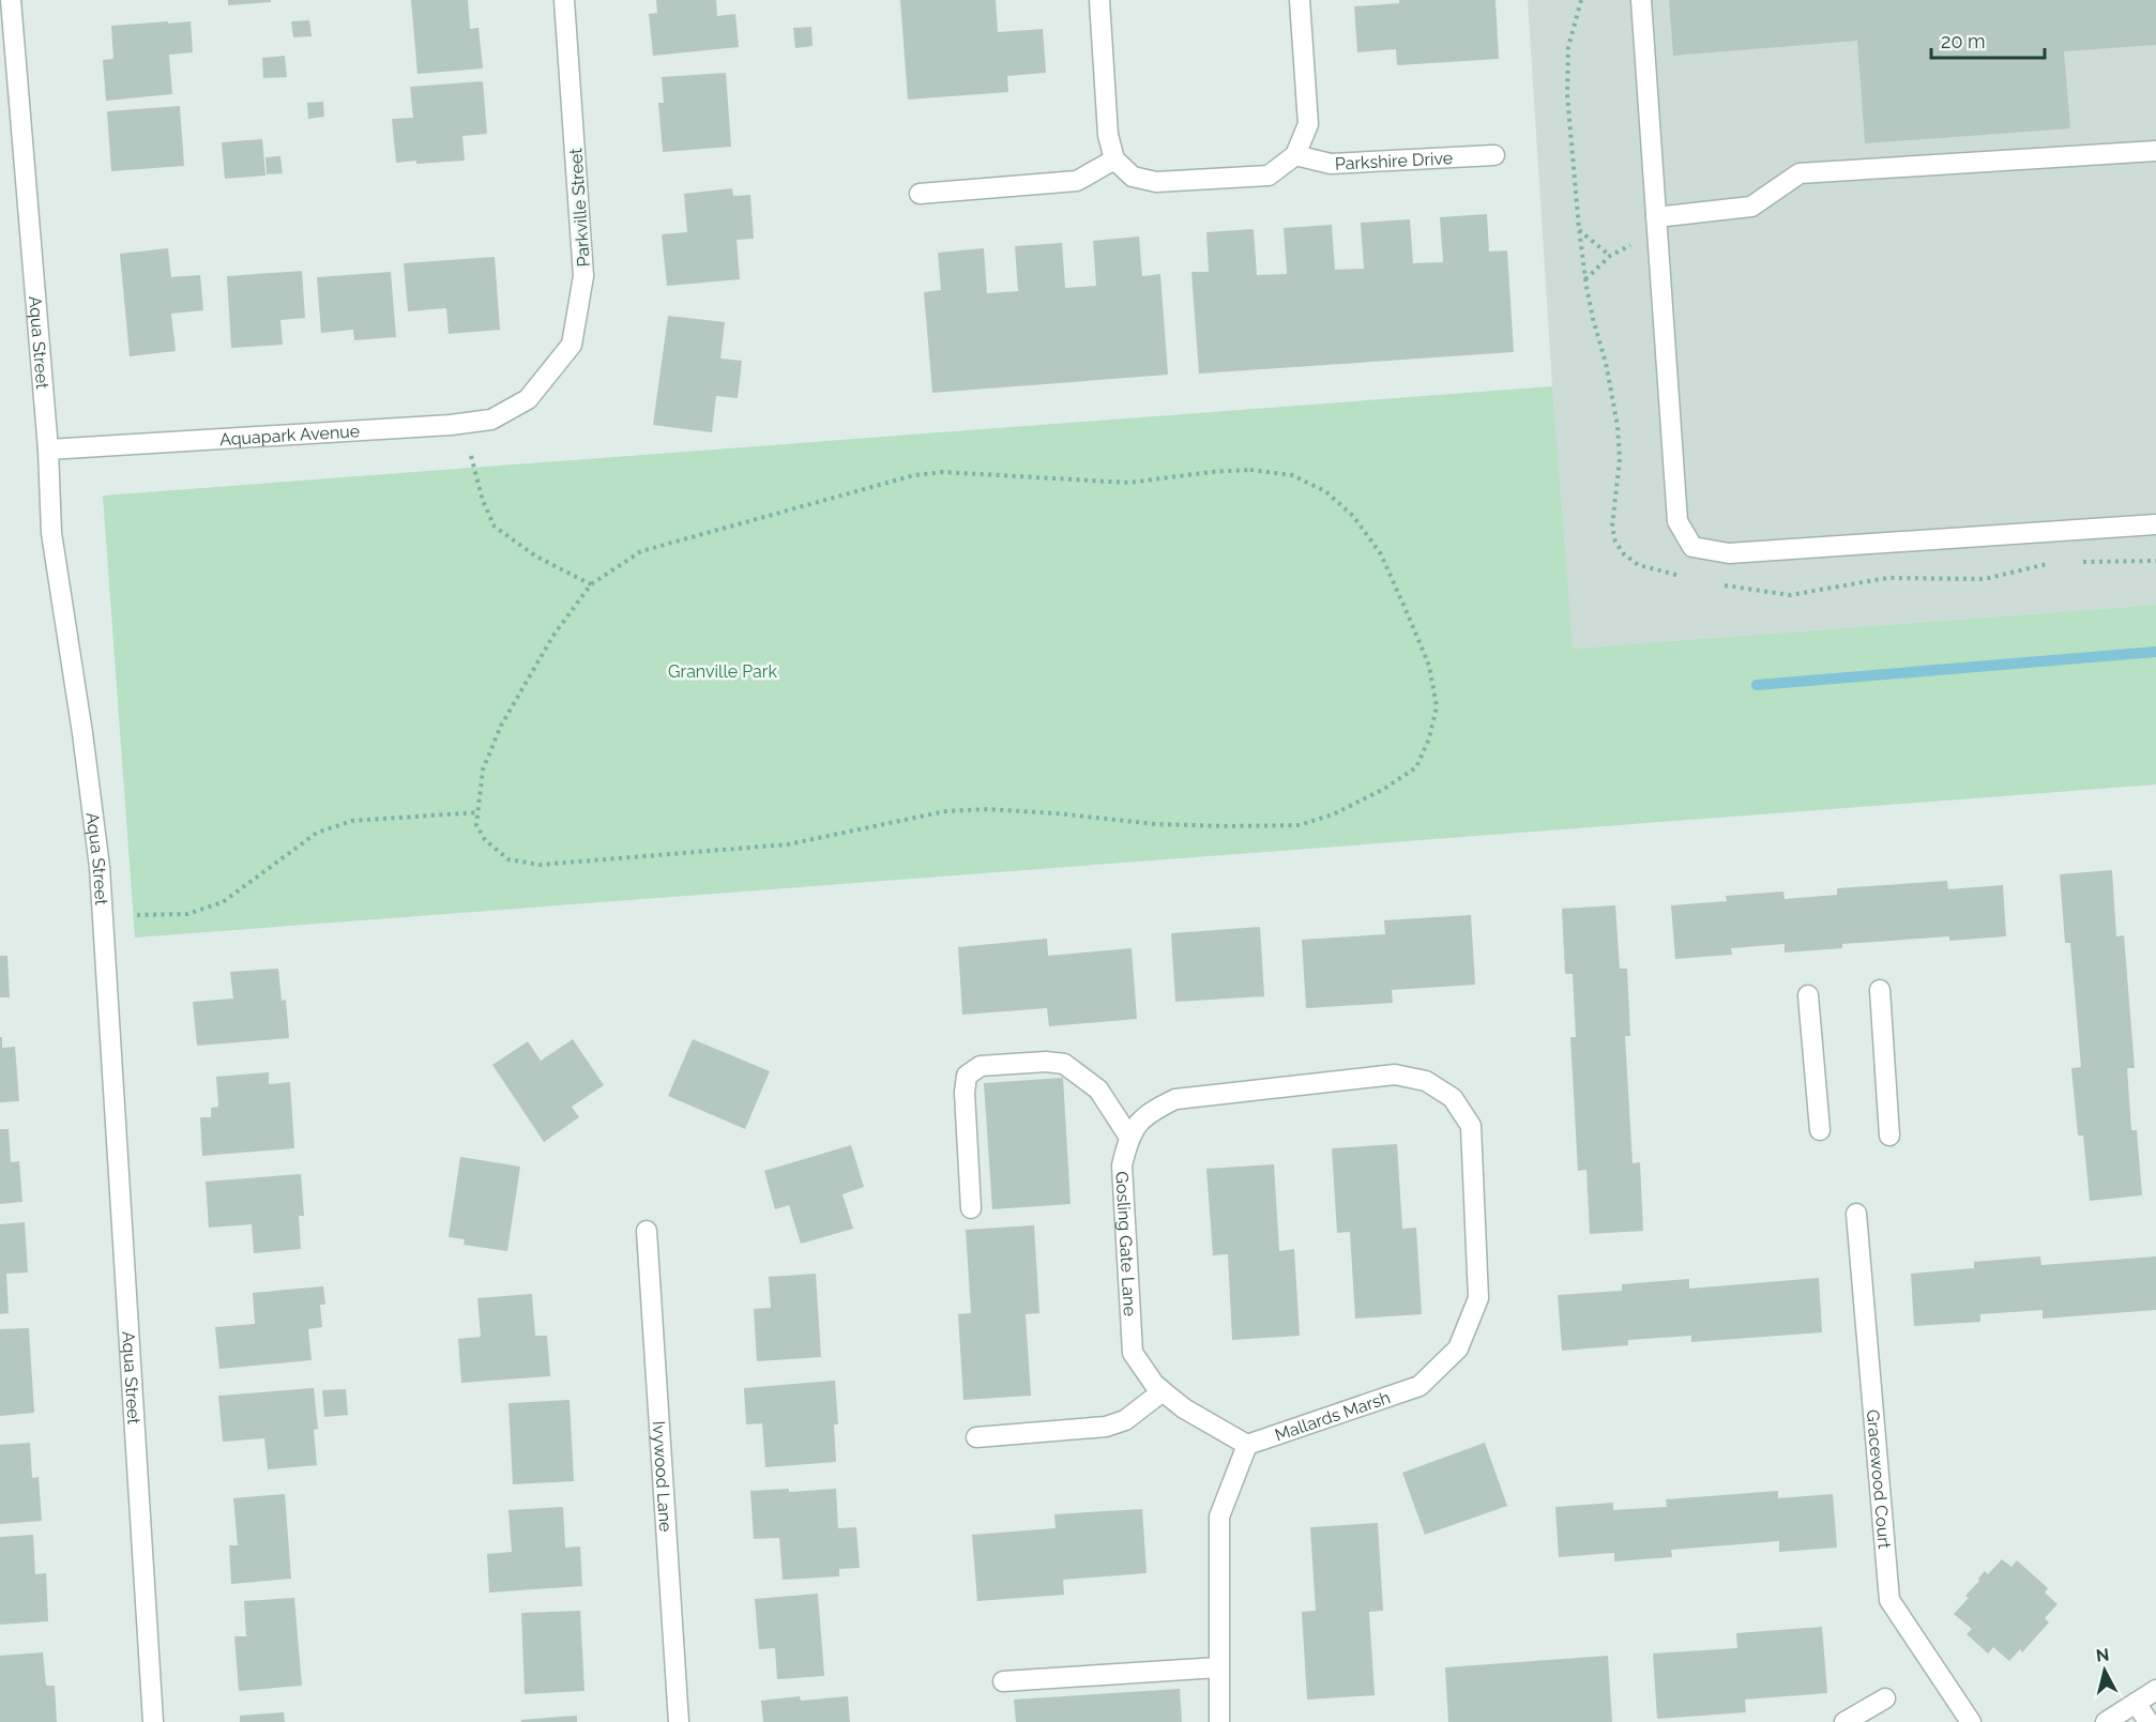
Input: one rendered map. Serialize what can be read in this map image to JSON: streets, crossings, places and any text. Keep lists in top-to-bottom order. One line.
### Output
{"streets":{"street":["Parkshire Drive","Parkville Street","Aqua Street","Aquapark Avenue","Gosling Gate Lane","Mallards Marsh","Ivywood Lane","Gracewood Court"]},"crossings":[["Parkville Street","Aquapark Avenue"],["Aqua Street","Aquapark Avenue"],["Gosling Gate Lane","Mallards Marsh"]],"parks":["Granville Park"],"scale_bar":"20 m","north":"top"}
